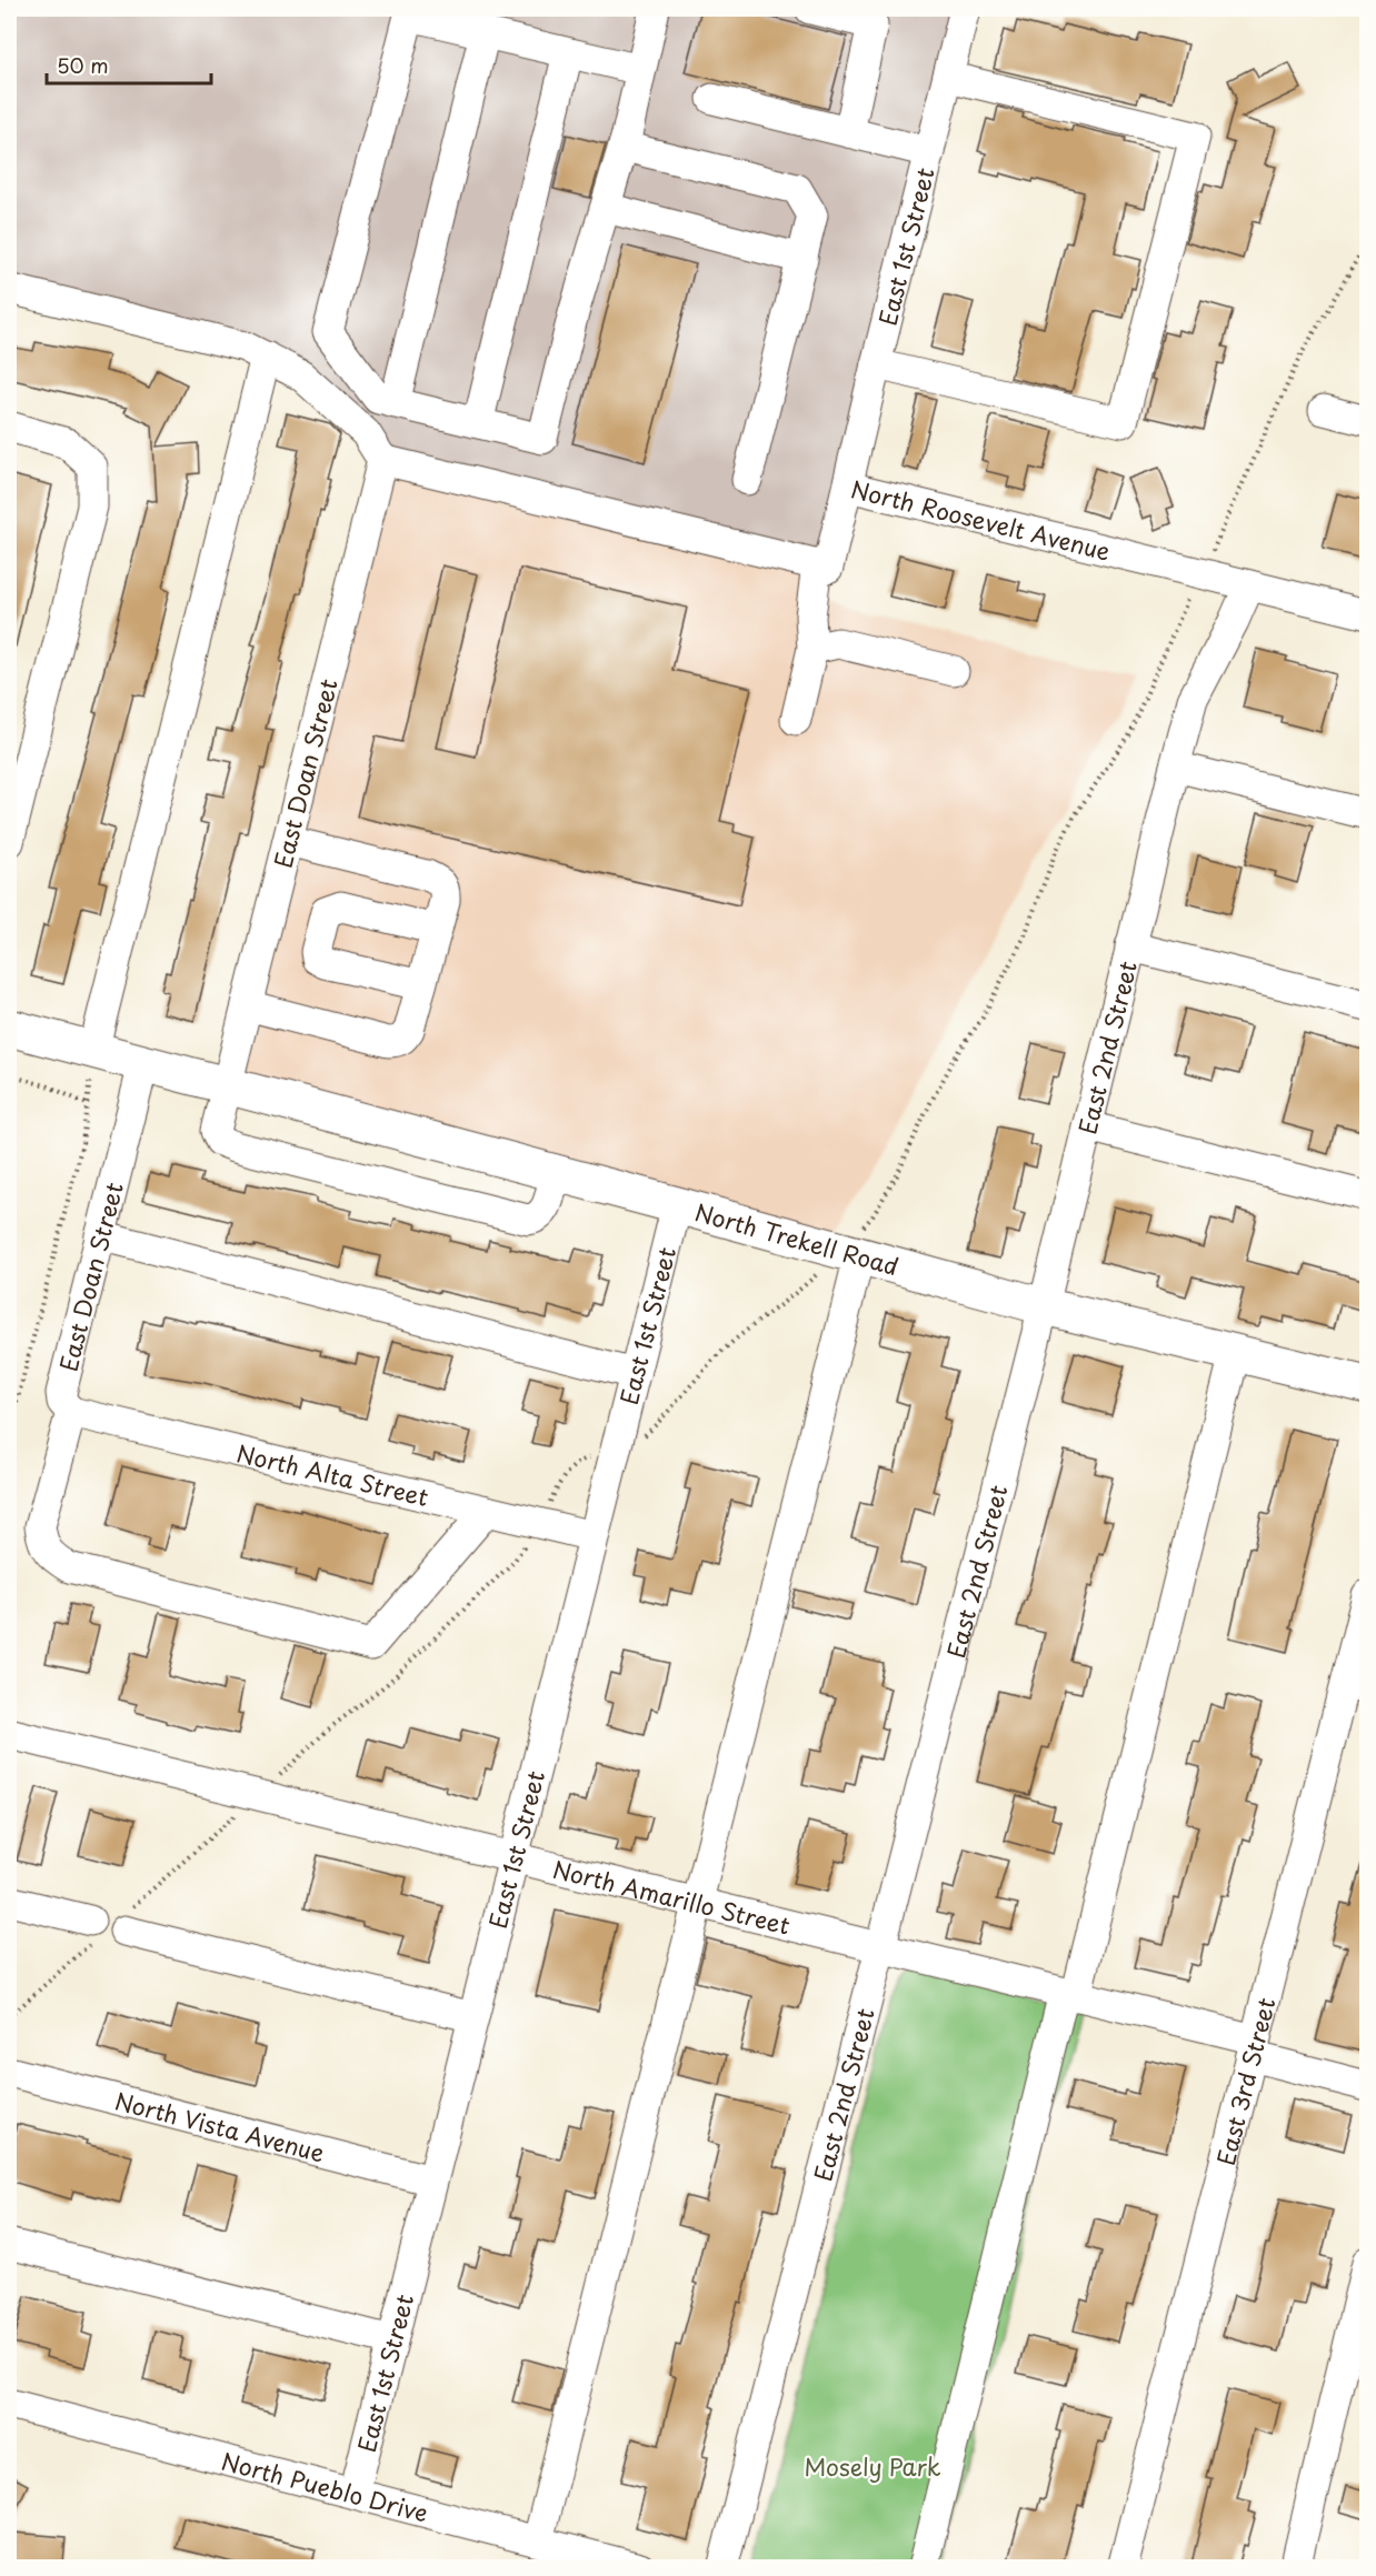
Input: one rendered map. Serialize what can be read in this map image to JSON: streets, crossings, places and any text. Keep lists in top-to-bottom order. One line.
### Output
{"streets":{"main road":["North Trekell Road"],"street":["East 1st Street","North Roosevelt Avenue","East Doan Street","East 2nd Street","North Alta Street","North Amarillo Street","East 3rd Street","North Vista Avenue","North Pueblo Drive"]},"crossings":[["East 1st Street","North Roosevelt Avenue"],["East 1st Street","North Trekell Road"],["East 1st Street","North Alta Street"],["East 1st Street","North Amarillo Street"],["East 1st Street","North Vista Avenue"],["East 1st Street","North Pueblo Drive"],["North Roosevelt Avenue","East 2nd Street"],["East Doan Street","North Trekell Road"],["East Doan Street","North Alta Street"],["East 2nd Street","North Trekell Road"],["East 2nd Street","North Amarillo Street"],["North Amarillo Street","East 3rd Street"]],"parks":["Mosely Park"],"scale_bar":"50 m"}
